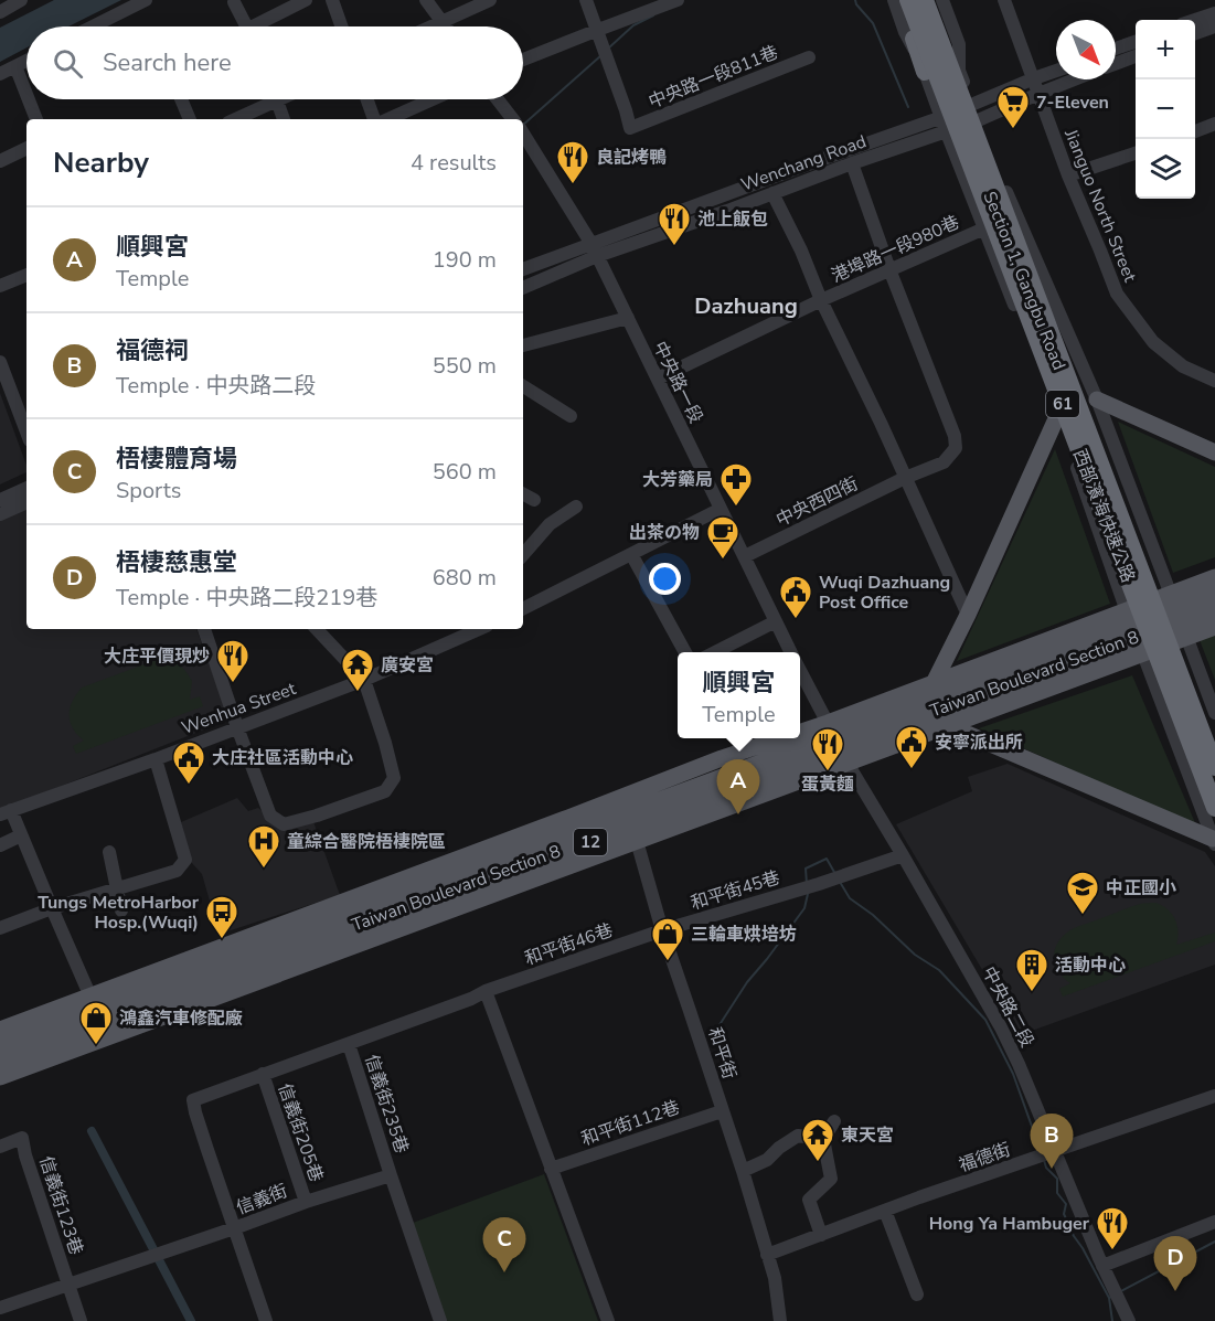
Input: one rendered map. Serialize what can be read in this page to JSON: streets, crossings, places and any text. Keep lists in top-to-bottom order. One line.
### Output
{"streets":{"highway":["61","西部濱海快速公路"],"main road":["Taiwan Boulevard Section 8","12"],"street":["中央路一段811巷","Wenchang Road","Jianguo North Street","港埠路一段980巷","Section 1, Gangbu Road","中央路一段","中央西四街","Wenhua Street","和平街45巷","和平街46巷","中央路二段","和平街","信義街235巷","和平街112巷","信義街205巷","福德街","信義街","信義街123巷"]},"crossings":[["Wenchang Road","Jianguo North Street"],["Wenchang Road","Section 1, Gangbu Road"],["Wenchang Road","中央路一段"],["港埠路一段980巷","Section 1, Gangbu Road"],["港埠路一段980巷","中央路一段"],["港埠路一段980巷","中央西四街"],["Section 1, Gangbu Road","Taiwan Boulevard Section 8"],["Section 1, Gangbu Road","12"],["中央路一段","中央西四街"],["中央路一段","Taiwan Boulevard Section 8"],["中央路一段","中央路二段"],["Taiwan Boulevard Section 8","12"],["Taiwan Boulevard Section 8","中央路二段"],["Taiwan Boulevard Section 8","和平街"],["和平街45巷","和平街46巷"],["和平街45巷","中央路二段"],["和平街45巷","和平街"],["和平街46巷","和平街"],["和平街46巷","信義街235巷"],["和平街46巷","信義街205巷"],["和平街46巷","信義街"],["中央路二段","福德街"],["和平街","和平街112巷"],["和平街","福德街"],["信義街235巷","信義街"],["信義街205巷","信義街"],["信義街","信義街123巷"]],"districts":["Dazhuang"],"places":{"supermarket":["7-Eleven"],"restaurant":["良記烤鴨","池上飯包","大庄平價現炒","蛋黃麵","Hong Ya Hambuger"],"pharmacy":["大芳藥局"],"cafe":["出茶の物"],"public building":["Wuqi Dazhuang Post Office","安寧派出所","大庄社區活動中心"],"temple":["廣安宮","東天宮"],"hospital":["童綜合醫院梧棲院區"],"school or university":["中正國小"],"bus stop":["Tungs MetroHarbor Hosp.(Wuqi)"],"shop":["三輪車烘培坊","鴻鑫汽車修配廠"],"building":["活動中心"]},"north":"bottom right","page":{"map_buttons":["+","−"],"search":"Search here","heading":["Nearby","4 results"],"list":[{"mark":"A","name":"順興宮","note":"Temple","value":"190 m"},{"mark":"B","name":"福德祠","note":"Temple · 中央路二段","value":"550 m"},{"mark":"C","name":"梧棲體育場","note":"Sports","value":"560 m"},{"mark":"D","name":"梧棲慈惠堂","note":"Temple · 中央路二段219巷","value":"680 m"}],"popup":["順興宮","Temple"],"pins":["A","B","C","D"]}}
